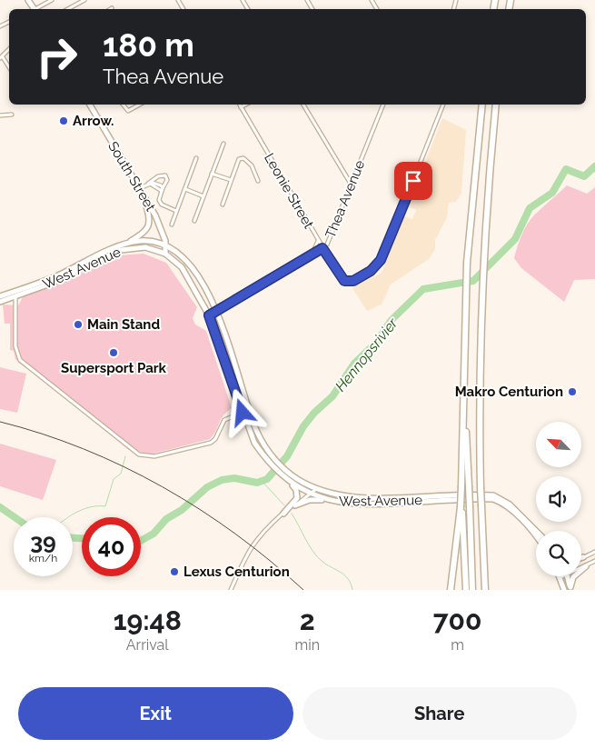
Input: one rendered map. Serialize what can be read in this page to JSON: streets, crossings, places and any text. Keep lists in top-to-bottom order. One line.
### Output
{"streets":{"street":["South Street","Leonie Street","Thea Avenue","West Avenue"]},"crossings":[["South Street","West Avenue"],["Leonie Street","Thea Avenue"],["Thea Avenue","West Avenue"]],"water":["Hennopsrivier"],"places":["Arrow.","Main Stand","Supersport Park","Makro Centurion","Lexus Centurion"],"north":"top left","page":{"turn":["180 m","Thea Avenue"],"speed":"39 km/h","limit":"40","eta":["19:48","Arrival","2","min","700","m"],"buttons":["Exit","Share"]}}
